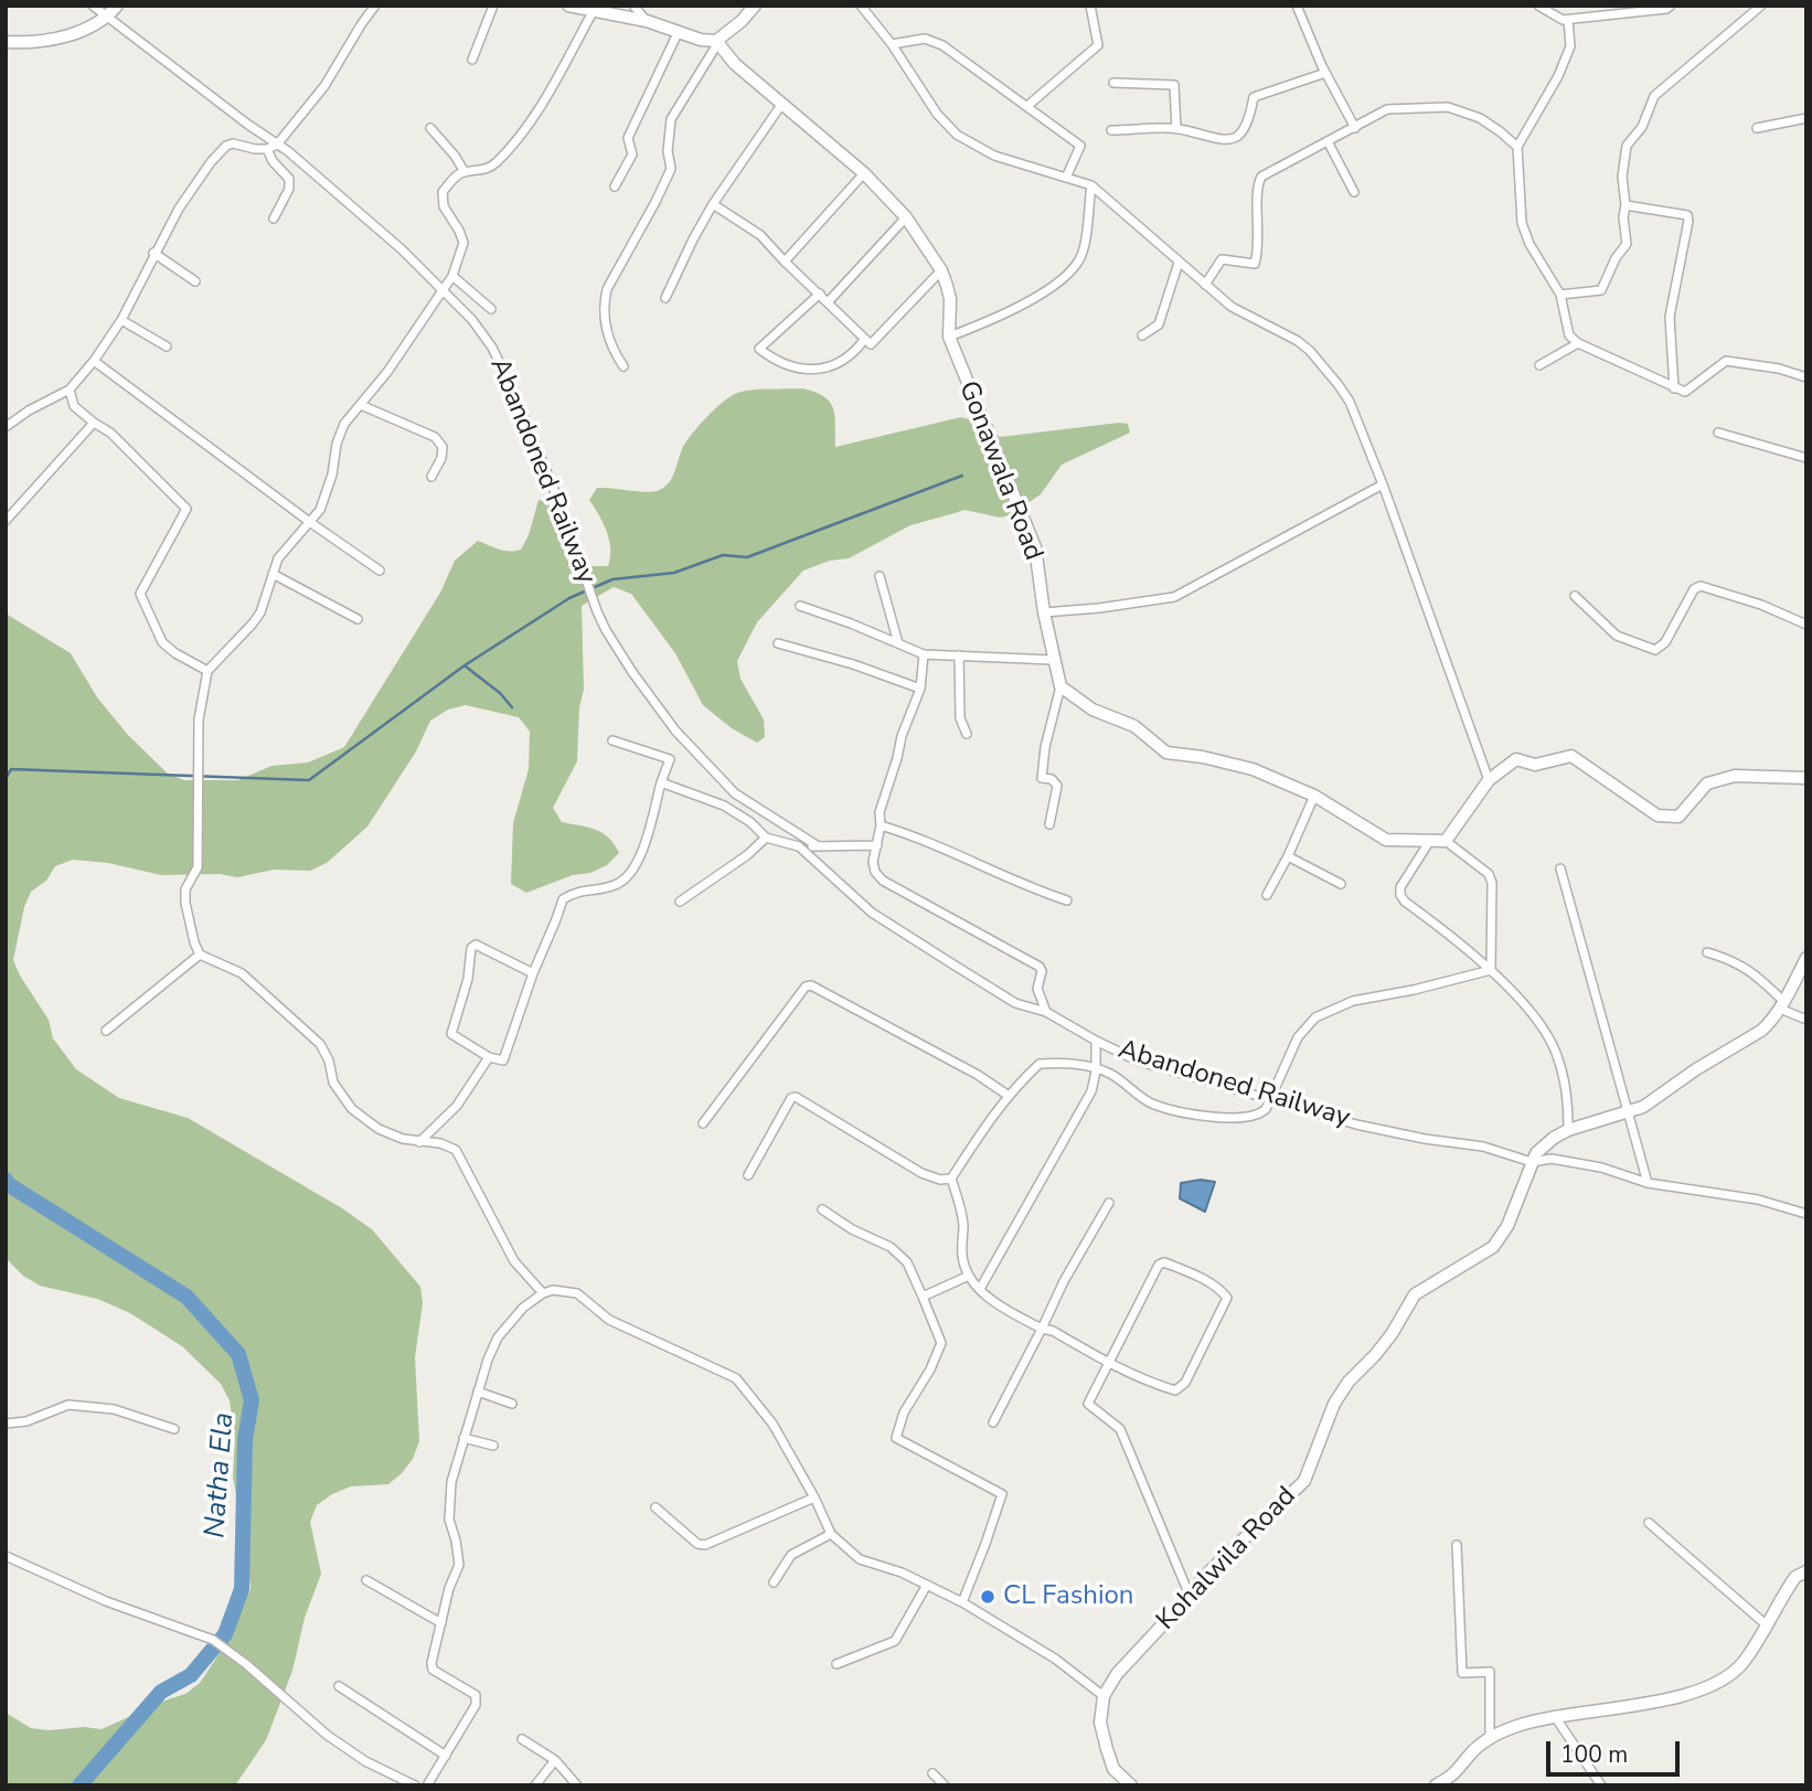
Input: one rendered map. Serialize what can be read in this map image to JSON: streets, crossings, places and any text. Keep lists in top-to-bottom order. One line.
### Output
{"streets":{"street":["Abandoned Railway","Gonawala Road","Kohalwila Road"]},"crossings":[["Abandoned Railway","Kohalwila Road"]],"water":["Natha Ela"],"places":["CL Fashion"],"scale_bar":"100 m"}
